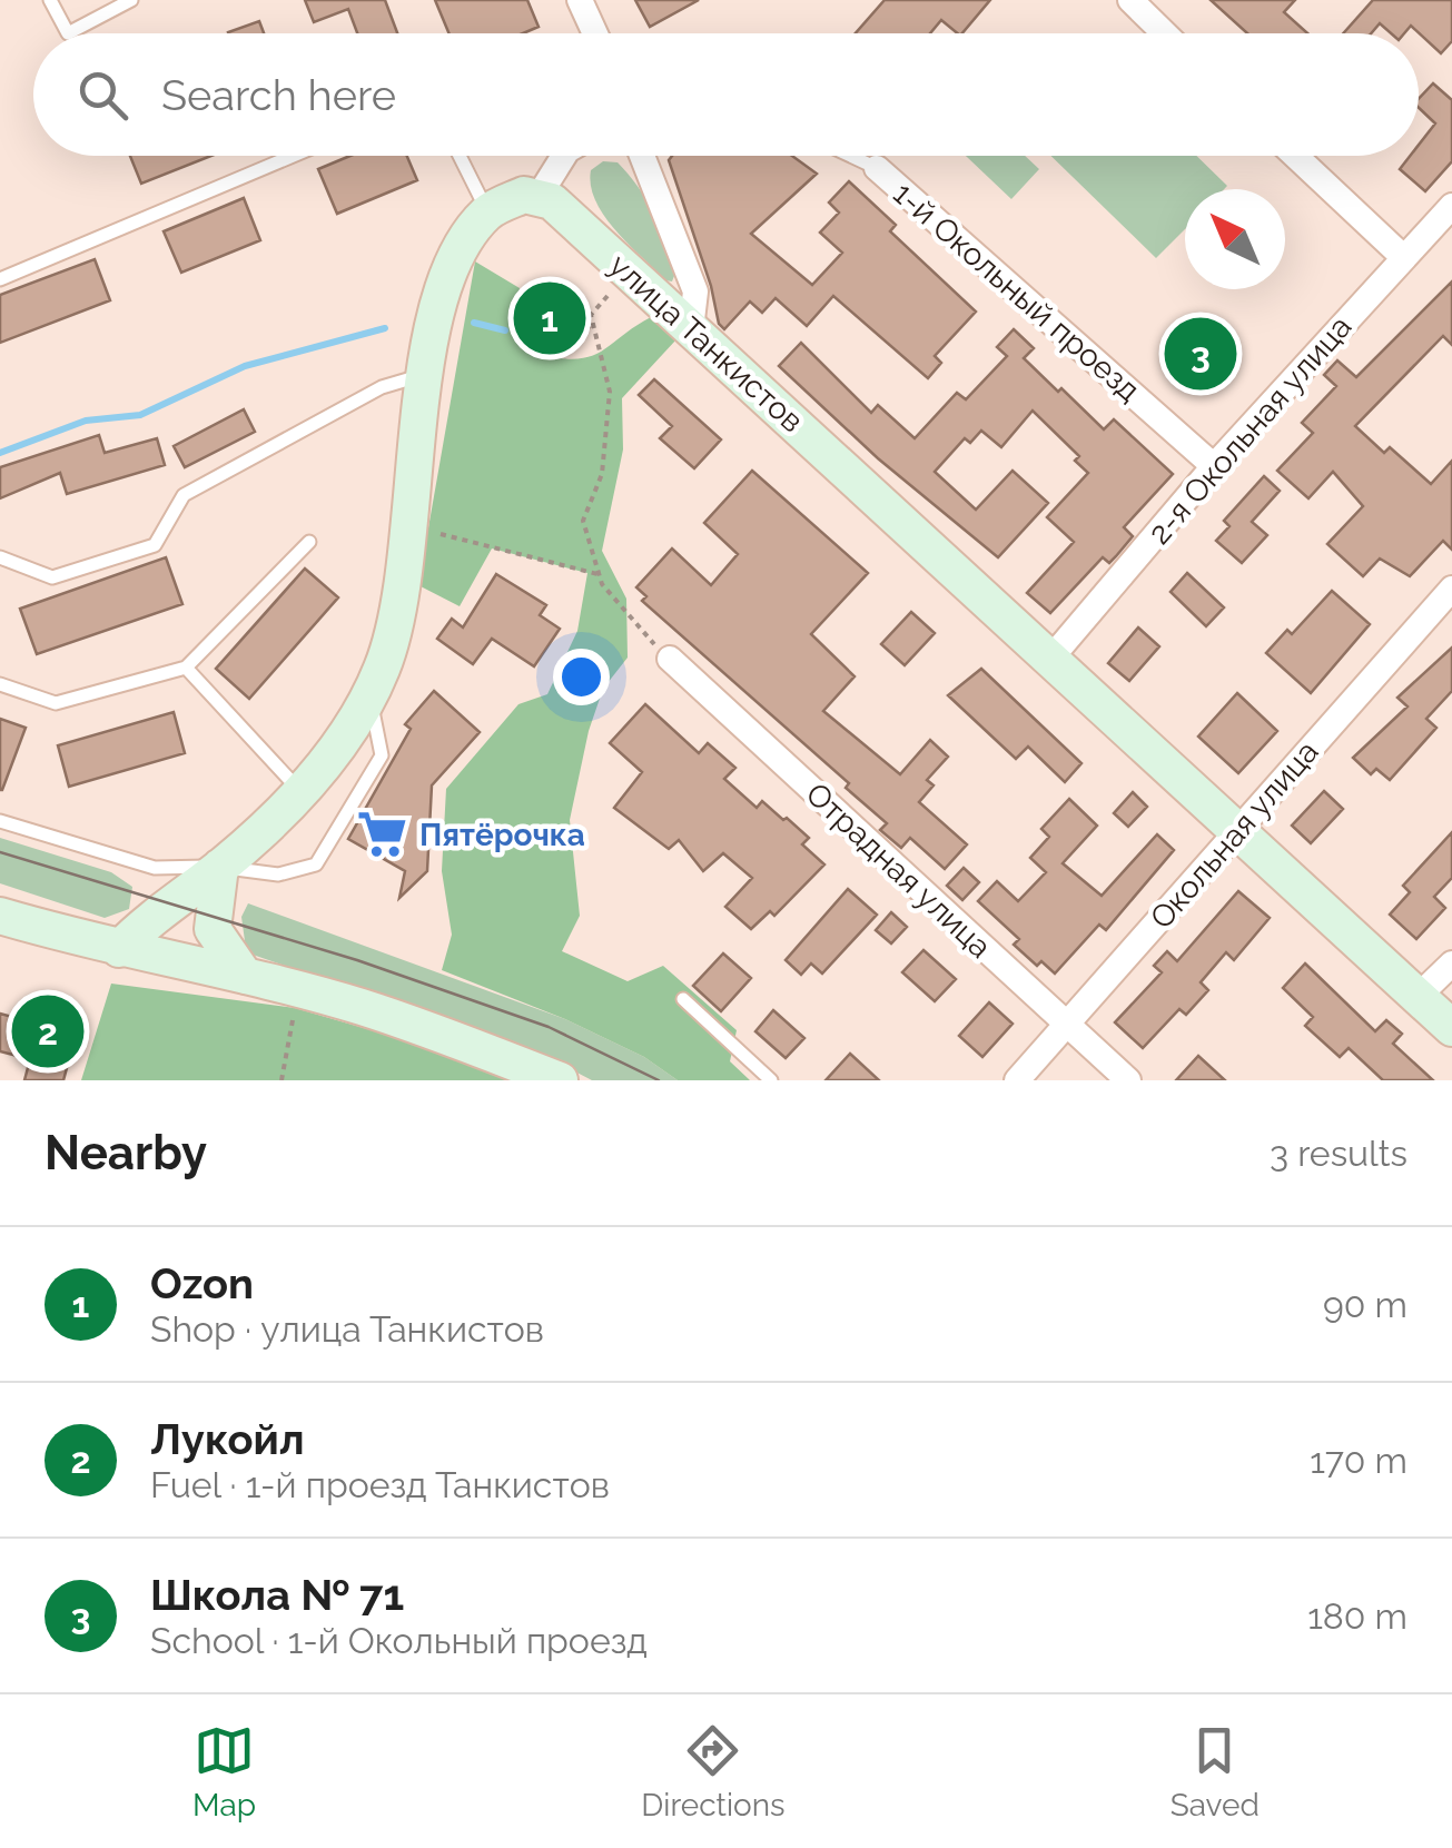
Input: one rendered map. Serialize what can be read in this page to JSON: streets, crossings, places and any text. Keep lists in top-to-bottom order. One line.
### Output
{"streets":{"main road":["улица Танкистов"],"street":["1-й Окольный проезд","2-я Окольная улица","Окольная улица","Отрадная улица"]},"crossings":[["1-й Окольный проезд","2-я Окольная улица"],["улица Танкистов","2-я Окольная улица"],["улица Танкистов","Окольная улица"],["Окольная улица","Отрадная улица"]],"places":{"supermarket":["Пятёрочка"]},"north":"top left","page":{"search":"Search here","pins":["1","3","2"],"heading":["Nearby","3 results"],"list":[{"mark":"1","name":"Ozon","note":"Shop · улица Танкистов","value":"90 m"},{"mark":"2","name":"Лукойл","note":"Fuel · 1-й проезд Танкистов","value":"170 m"},{"mark":"3","name":"Школа № 71","note":"School · 1-й Окольный проезд","value":"180 m"}],"nav":["Map","Directions","Saved"]}}
